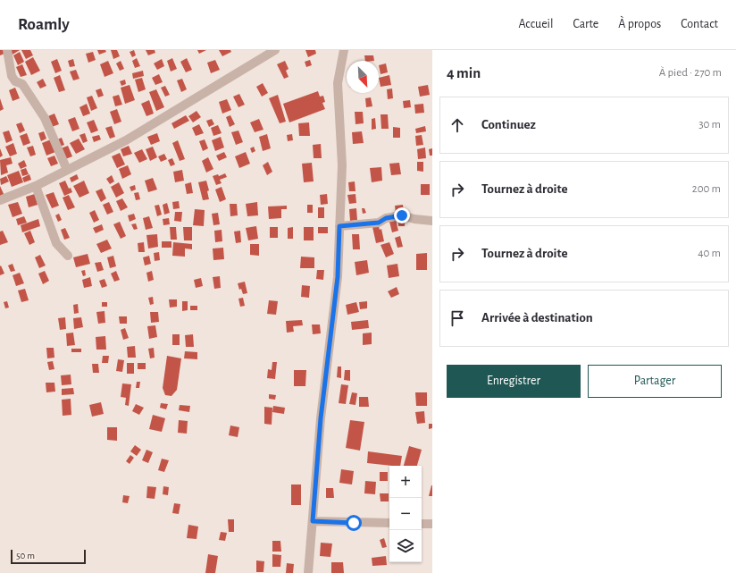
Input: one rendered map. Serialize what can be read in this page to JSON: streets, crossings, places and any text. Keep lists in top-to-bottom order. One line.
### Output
{"scale_bar":"50 m","north":"bottom right","page":{"header":"Roamly","nav":["Accueil","Carte","À propos","Contact"],"heading":["4 min","À pied · 270 m"],"list":[["Continuez","30 m"],["Tournez à droite","200 m"],["Tournez à droite","40 m"],"Arrivée à destination"],"buttons":["Enregistrer","Partager"],"map_buttons":["+","−"],"scale":"50 m"}}
